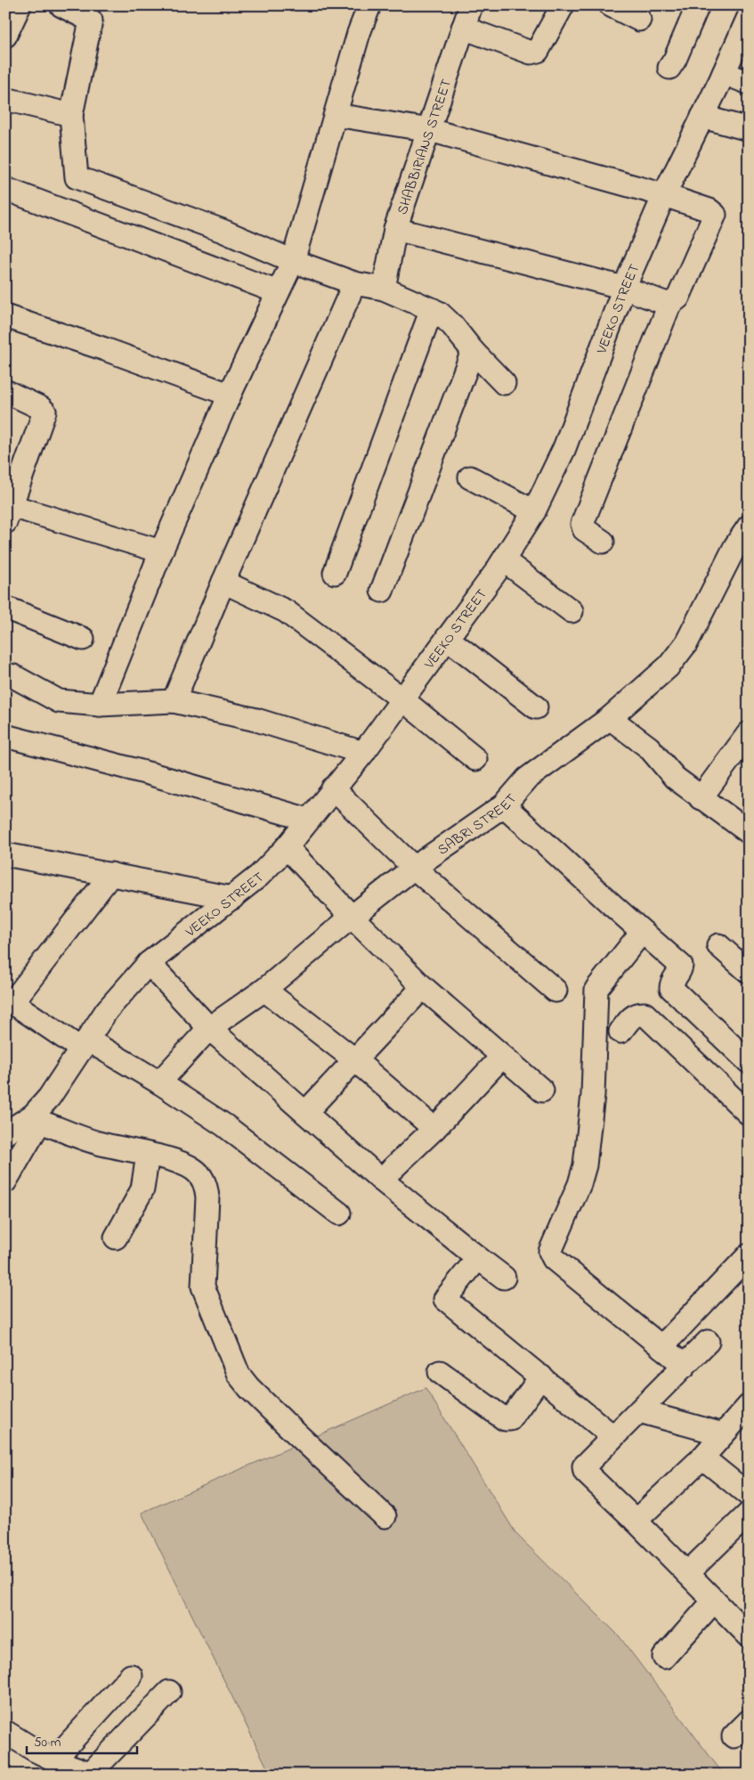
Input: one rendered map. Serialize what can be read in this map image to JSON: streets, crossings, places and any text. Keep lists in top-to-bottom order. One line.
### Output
{"streets":{"street":["SHABBIRIANS STREET","VEEKO STREET","SABRI STREET"]},"scale_bar":"50 m"}
